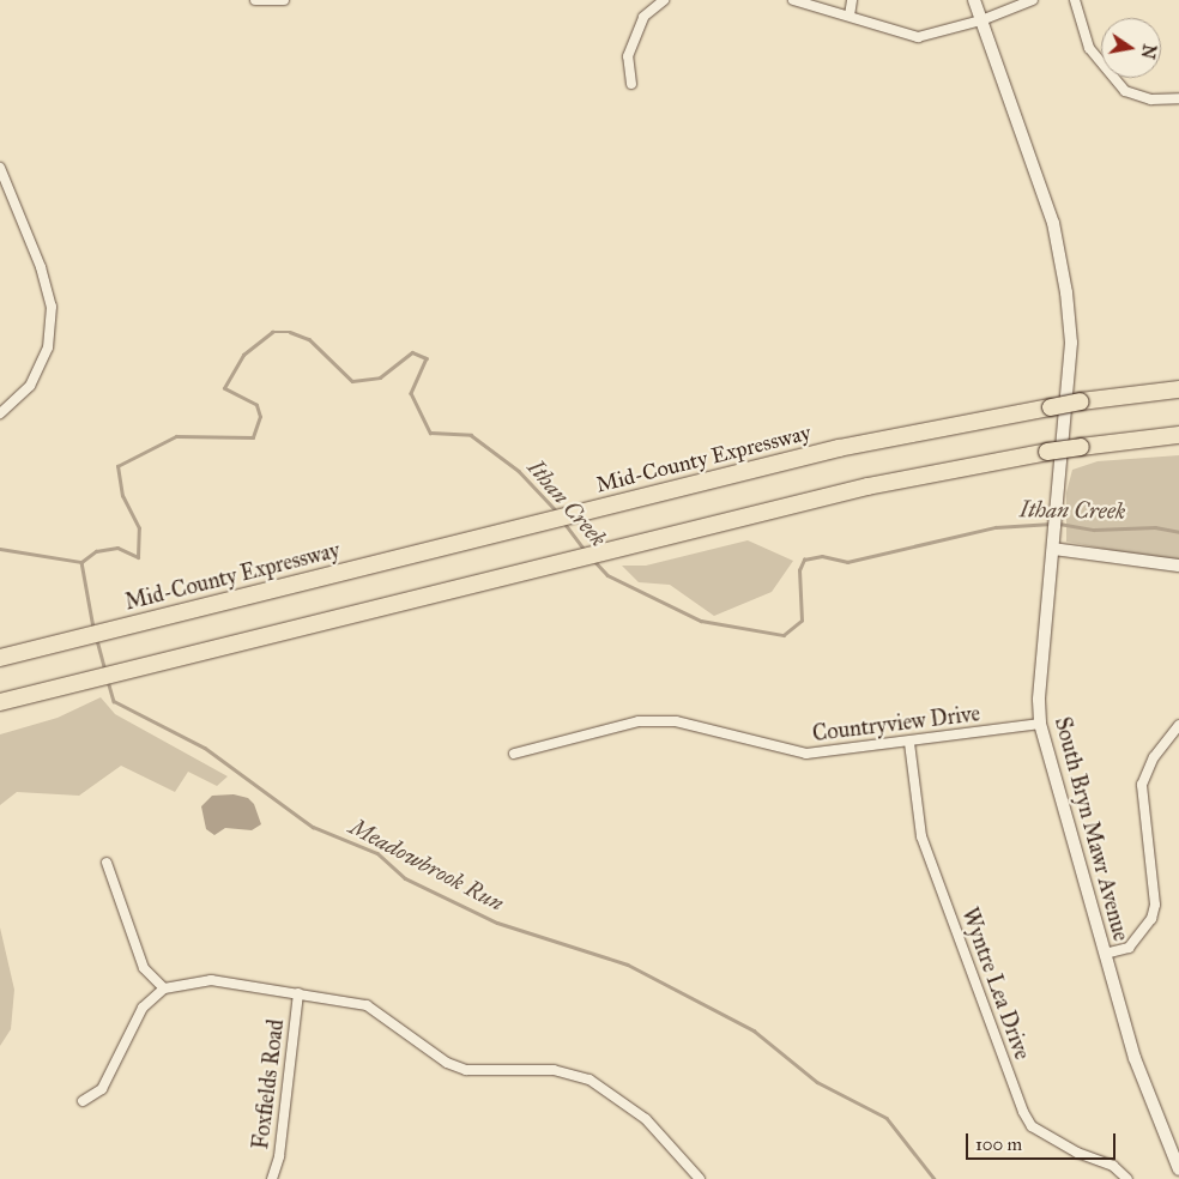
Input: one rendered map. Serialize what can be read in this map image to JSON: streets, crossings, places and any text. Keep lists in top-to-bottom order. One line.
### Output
{"streets":{"highway":["Mid-County Expressway"],"main road":["South Bryn Mawr Avenue"],"street":["Countryview Drive","Wyntre Lea Drive","Foxfields Road"]},"crossings":[["Countryview Drive","South Bryn Mawr Avenue"],["Countryview Drive","Wyntre Lea Drive"]],"water":["Ithan Creek","Meadowbrook Run"],"scale_bar":"100 m","north":"right"}
